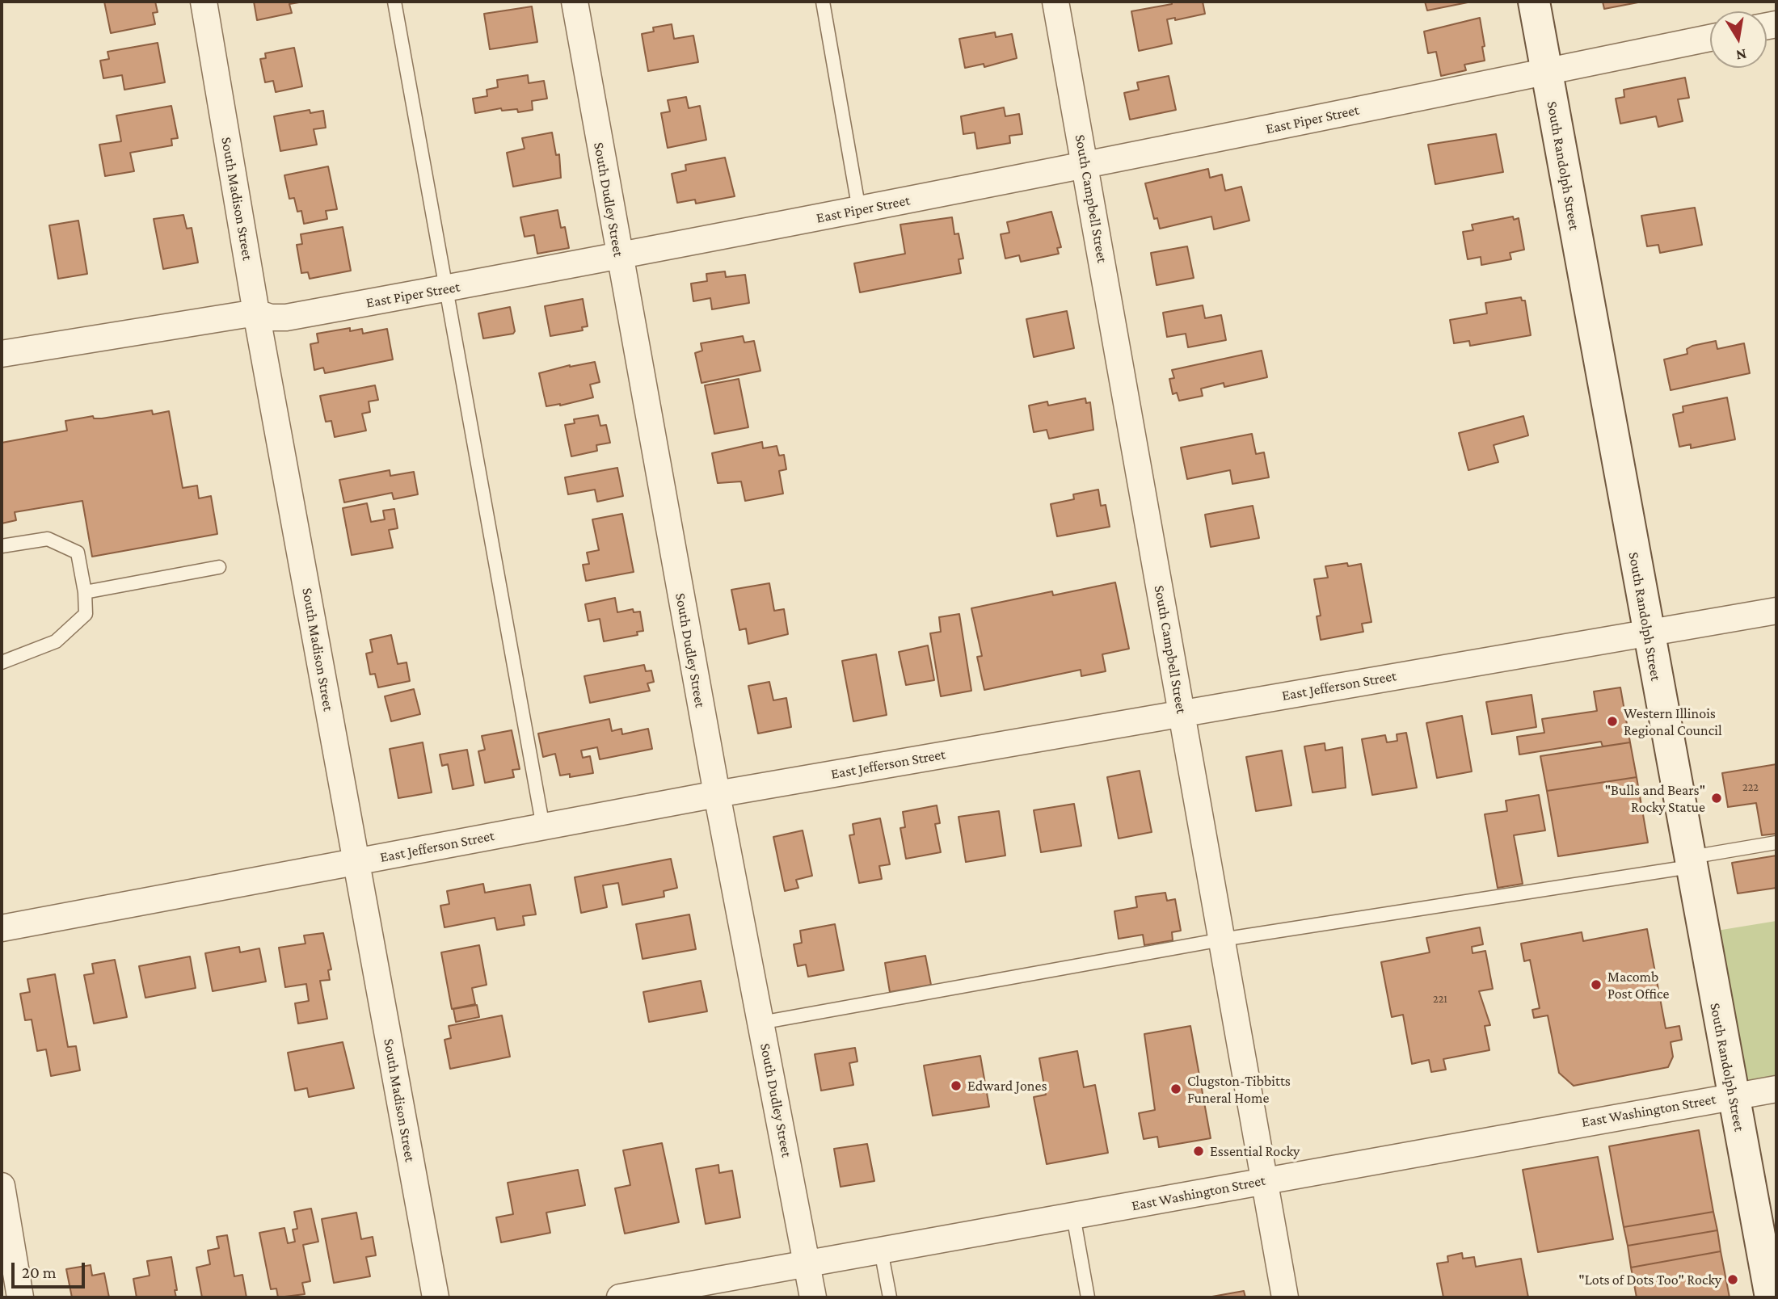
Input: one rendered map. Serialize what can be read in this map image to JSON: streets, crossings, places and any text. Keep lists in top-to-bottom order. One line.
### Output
{"streets":{"street":["East Piper Street","South Randolph Street","South Madison Street","South Campbell Street","South Dudley Street","East Jefferson Street","East Washington Street"]},"crossings":[["East Piper Street","South Randolph Street"],["East Piper Street","South Madison Street"],["East Piper Street","South Campbell Street"],["East Piper Street","South Dudley Street"],["South Randolph Street","East Jefferson Street"],["South Randolph Street","East Washington Street"],["South Madison Street","East Jefferson Street"],["South Campbell Street","East Jefferson Street"],["South Campbell Street","East Washington Street"],["South Dudley Street","East Jefferson Street"],["South Dudley Street","East Washington Street"]],"places":["Western Illinois Regional Council","\"Bulls and Bears\" Rocky Statue","Macomb Post Office","Edward Jones","Clugston-Tibbitts Funeral Home","Essential Rocky","\"Lots of Dots Too\" Rocky"],"house_numbers":["222","221"],"scale_bar":"20 m","north":"bottom"}
